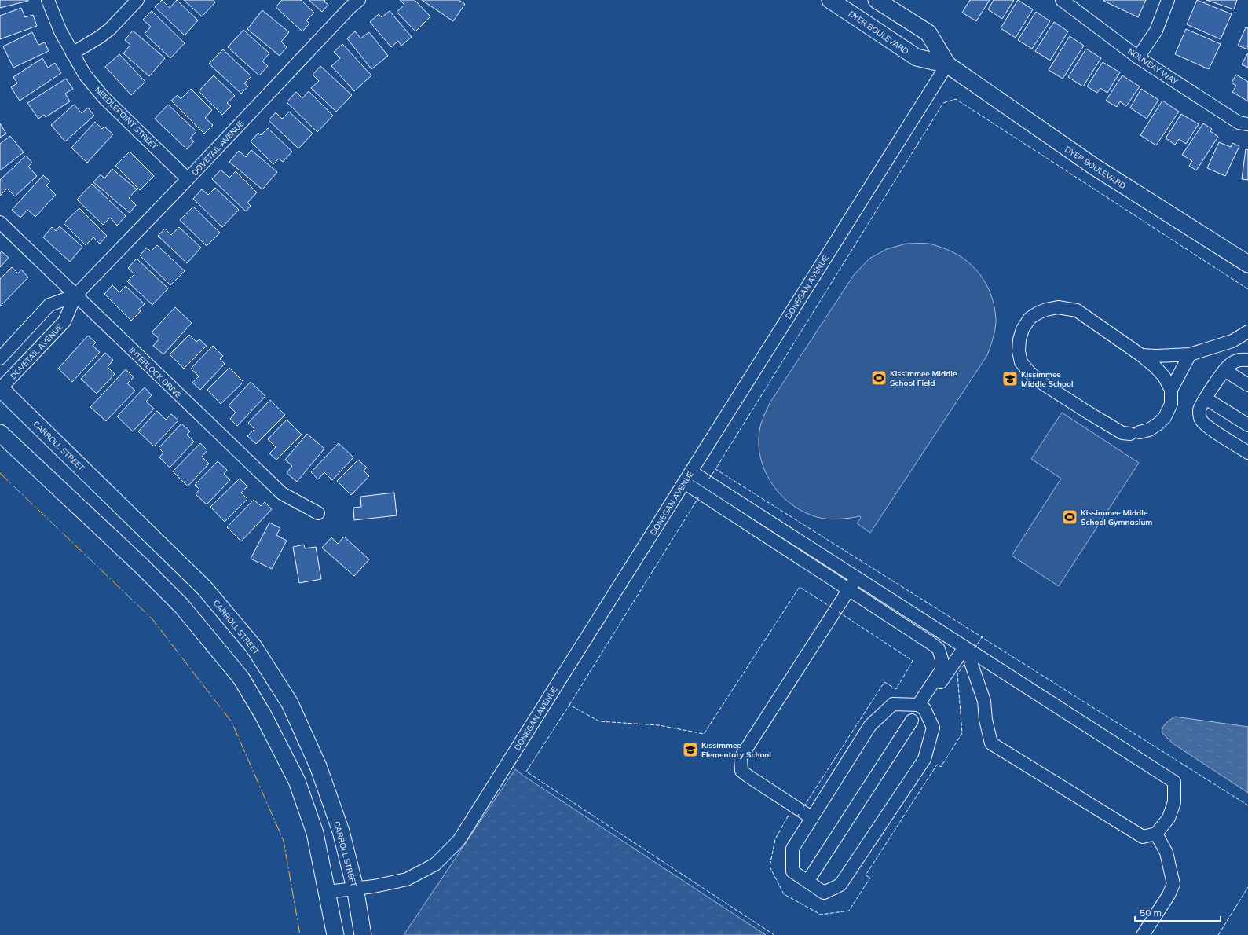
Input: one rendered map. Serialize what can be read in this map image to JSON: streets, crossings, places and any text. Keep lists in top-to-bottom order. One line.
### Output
{"streets":{"main road":["DYER BOULEVARD","CARROLL STREET"],"street":["NOUVEAY WAY","NEEDLEPOINT STREET","DOVETAIL AVENUE","DONEGAN AVENUE","INTERLOCK DRIVE"]},"crossings":[["DYER BOULEVARD","DONEGAN AVENUE"],["NEEDLEPOINT STREET","DOVETAIL AVENUE"],["DOVETAIL AVENUE","INTERLOCK DRIVE"],["DOVETAIL AVENUE","CARROLL STREET"],["DONEGAN AVENUE","CARROLL STREET"]],"places":{"sports":["Kissimmee Middle School Field","Kissimmee Middle School Gymnasium"],"school or university":["Kissimmee Middle School","Kissimmee Elementary School"]},"scale_bar":"50 m"}
